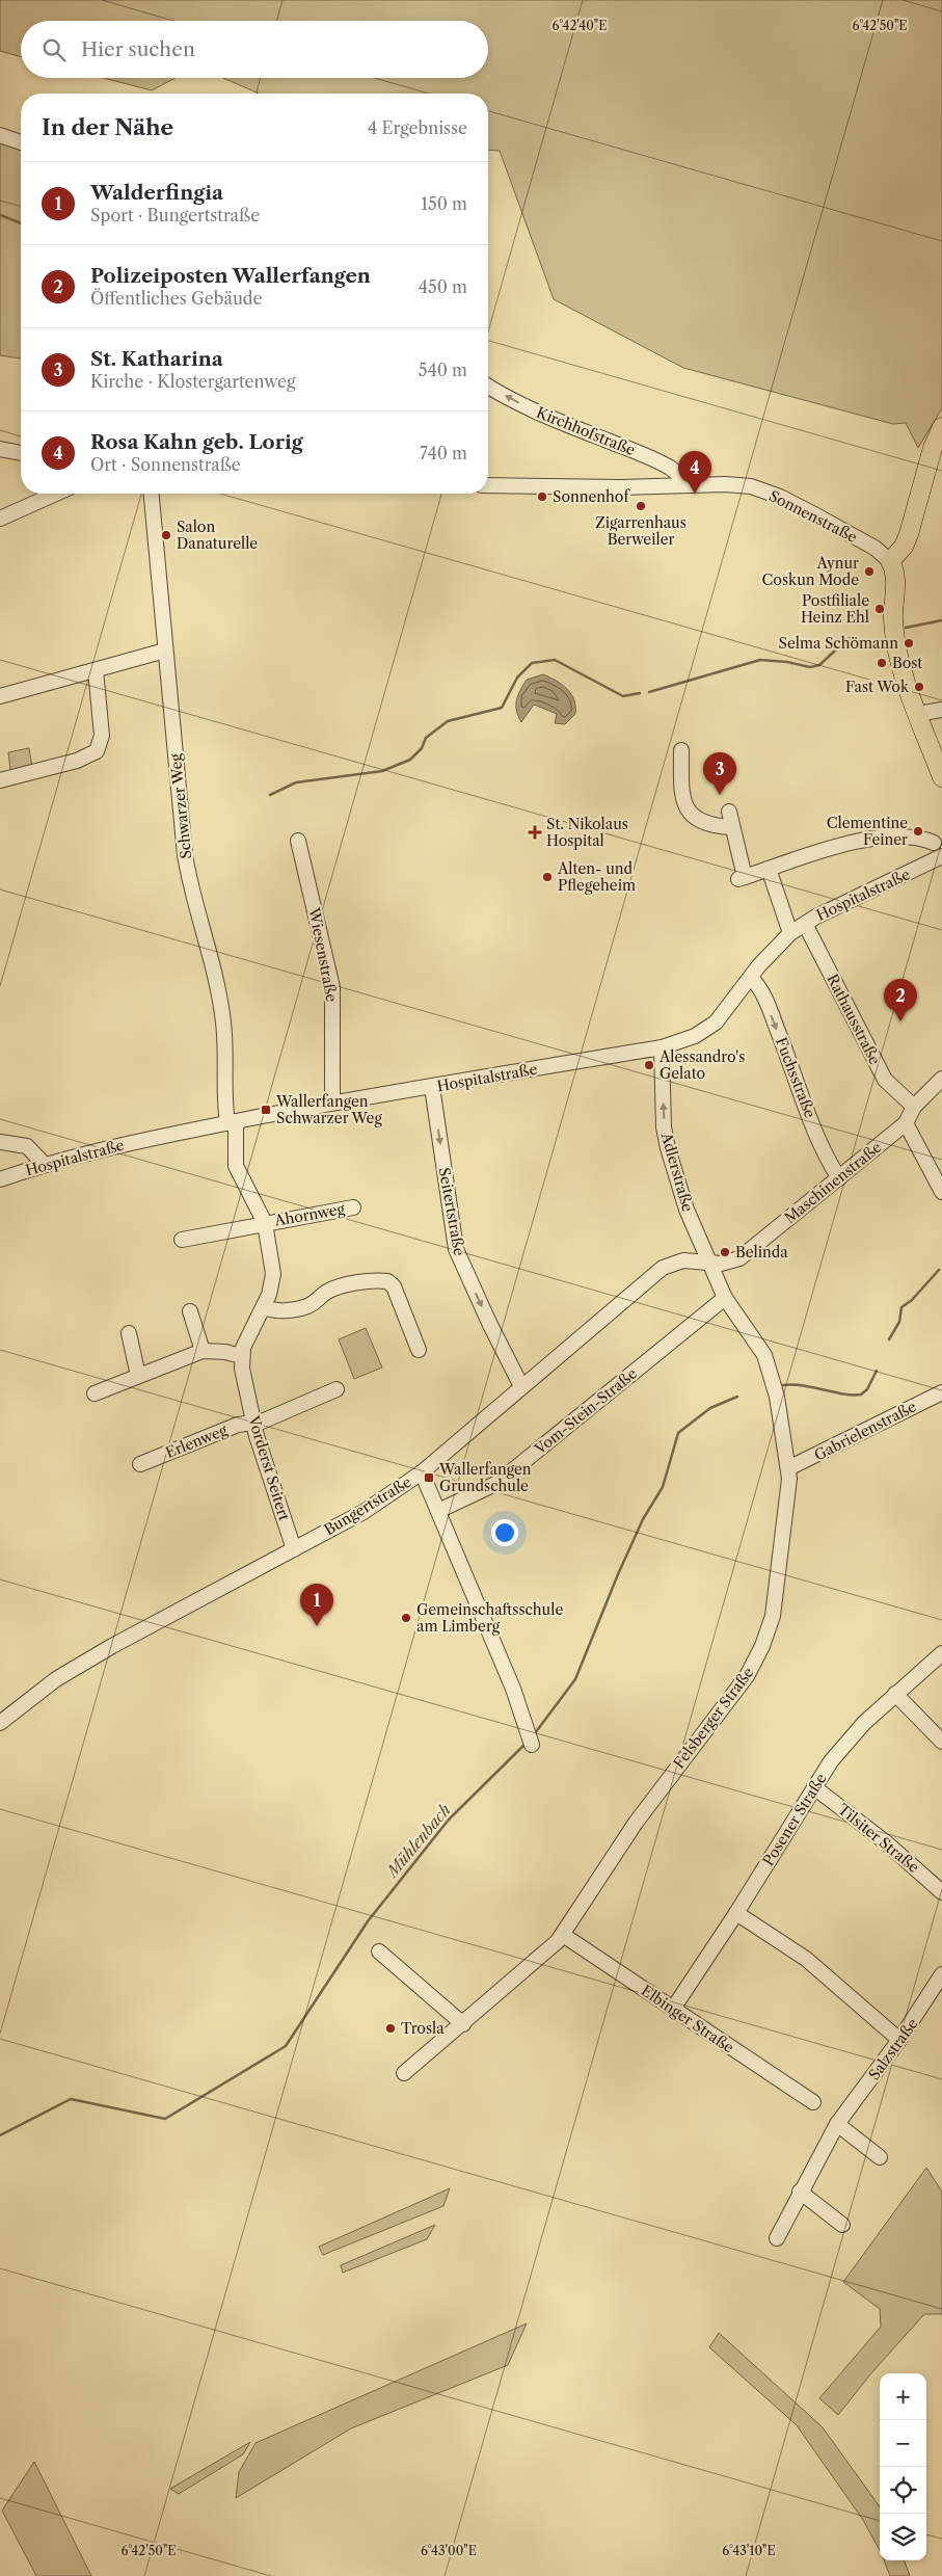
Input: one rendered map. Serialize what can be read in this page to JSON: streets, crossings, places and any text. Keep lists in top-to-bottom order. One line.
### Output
{"streets":{"street":["Kirchhofstraße","Sonnenstraße","Schwarzer Weg","Hospitalstraße","Wiesenstraße","Rathausstraße","Fuchsstraße","Adlerstraße","Maschinenstraße","Seitertstraße","Ahornweg","Vom-Stein-Straße","Gabrielenstraße","Erlenweg","Vorderst Seitert","Bungertstraße","Felsberger Straße","Posener Straße","Tilsiter Straße","Elbinger Straße","Salzstraße"]},"crossings":[["Kirchhofstraße","Sonnenstraße"],["Schwarzer Weg","Hospitalstraße"],["Hospitalstraße","Wiesenstraße"],["Hospitalstraße","Rathausstraße"],["Hospitalstraße","Fuchsstraße"],["Hospitalstraße","Adlerstraße"],["Hospitalstraße","Seitertstraße"],["Rathausstraße","Maschinenstraße"],["Fuchsstraße","Maschinenstraße"],["Adlerstraße","Maschinenstraße"],["Adlerstraße","Bungertstraße"],["Adlerstraße","Felsberger Straße"],["Maschinenstraße","Bungertstraße"],["Maschinenstraße","Felsberger Straße"],["Seitertstraße","Bungertstraße"],["Vom-Stein-Straße","Felsberger Straße"],["Gabrielenstraße","Felsberger Straße"],["Erlenweg","Vorderst Seitert"],["Vorderst Seitert","Bungertstraße"],["Bungertstraße","Felsberger Straße"],["Felsberger Straße","Elbinger Straße"],["Posener Straße","Tilsiter Straße"],["Posener Straße","Elbinger Straße"]],"one_way":["Kirchhofstraße","Fuchsstraße","Adlerstraße","Seitertstraße"],"water":["Mühlenbach"],"places":{"other":["Sonnenhof","Zigarrenhaus Berweiler","Salon Danaturelle","Aynur Coskun Mode","Postfiliale Heinz Ehl","Selma Schömann","Bost","Fast Wok","Clementine Feiner","Alten- und Pflegeheim","Alessandro's Gelato","Belinda","Gemeinschaftsschule am Limberg","Trosla"],"health":["St. Nikolaus Hospital"],"transit":["Wallerfangen Schwarzer Weg","Wallerfangen Grundschule"]},"page":{"search":"Hier suchen","heading":["In der Nähe","4 Ergebnisse"],"list":[{"mark":"1","name":"Walderfingia","note":"Sport · Bungertstraße","value":"150 m"},{"mark":"2","name":"Polizeiposten Wallerfangen","note":"Öffentliches Gebäude","value":"450 m"},{"mark":"3","name":"St. Katharina","note":"Kirche · Klostergartenweg","value":"540 m"},{"mark":"4","name":"Rosa Kahn geb. Lorig","note":"Ort · Sonnenstraße","value":"740 m"}],"pins":["4","3","2","1"],"map_buttons":["+","−"]},"coordinates":["6°42'40\"E","6°42'50\"E","6°43'00\"E","6°43'10\"E"]}
